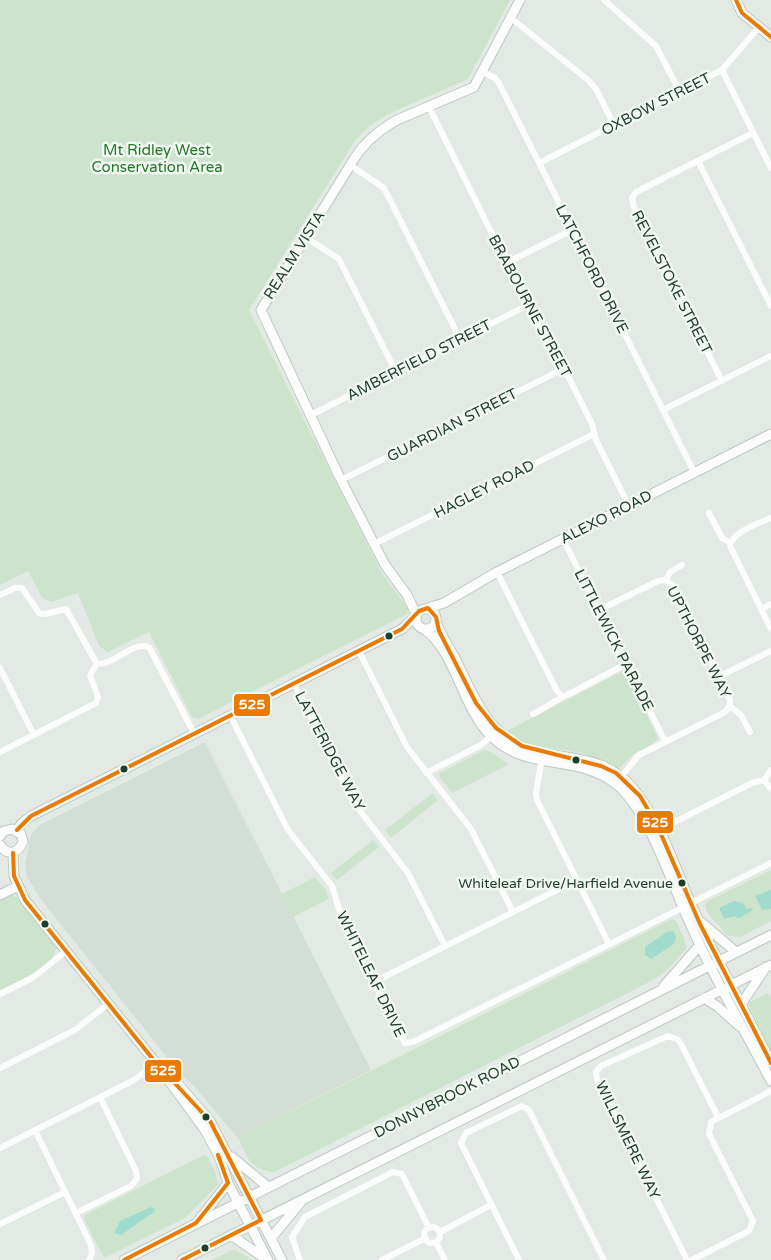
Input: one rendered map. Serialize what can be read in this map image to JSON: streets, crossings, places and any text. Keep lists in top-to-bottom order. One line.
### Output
{"streets":{"street":["OXBOW STREET","REALM VISTA","LATCHFORD DRIVE","REVELSTOKE STREET","BRABOURNE STREET","AMBERFIELD STREET","GUARDIAN STREET","HAGLEY ROAD","ALEXO ROAD","LITTLEWICK PARADE","UPTHORPE WAY","LATTERIDGE WAY","WHITELEAF DRIVE","DONNYBROOK ROAD","WILLSMERE WAY"]},"crossings":[["OXBOW STREET","LATCHFORD DRIVE"],["REALM VISTA","LATCHFORD DRIVE"],["REALM VISTA","BRABOURNE STREET"],["REALM VISTA","AMBERFIELD STREET"],["REALM VISTA","GUARDIAN STREET"],["REALM VISTA","HAGLEY ROAD"],["REALM VISTA","ALEXO ROAD"],["LATCHFORD DRIVE","ALEXO ROAD"],["BRABOURNE STREET","AMBERFIELD STREET"],["BRABOURNE STREET","GUARDIAN STREET"],["BRABOURNE STREET","HAGLEY ROAD"],["BRABOURNE STREET","ALEXO ROAD"],["ALEXO ROAD","LITTLEWICK PARADE"],["LITTLEWICK PARADE","UPTHORPE WAY"]],"parks":["Mt Ridley West Conservation Area"],"places":["Whiteleaf Drive/Harfield Avenue"],"lines":["transit line 525"]}
